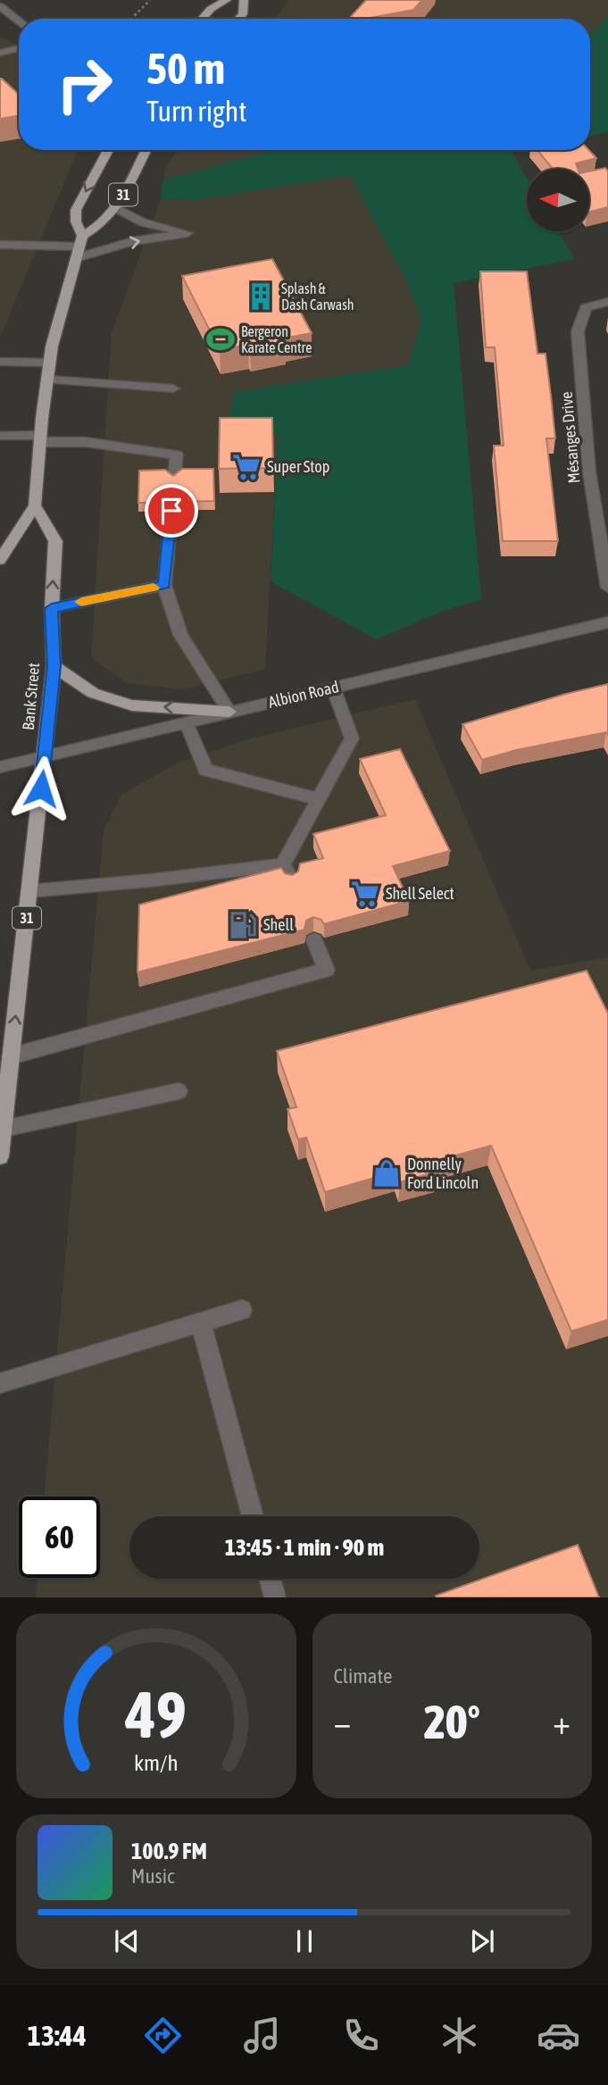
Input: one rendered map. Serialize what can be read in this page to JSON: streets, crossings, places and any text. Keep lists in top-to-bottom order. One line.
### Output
{"streets":{"main road":["31","Bank Street"],"street":["Mésanges Drive","Albion Road"]},"crossings":[["31","Bank Street"],["Albion Road","Bank Street"]],"one_way":["Bank Street"],"places":{"building":["Splash & Dash Carwash"],"sports":["Bergeron Karate Centre"],"supermarket":["Super Stop","Shell Select"],"fuel station":["Shell"],"shop":["Donnelly Ford Lincoln"]},"north":"left","page":{"turn":["50 m","Turn right"],"limit":"60","trip":"13:45 · 1 min · 90 m","tile":"Climate","heat":["−","20°","+"],"song":["100.9 FM","Music"],"tabs":"13:44","gauge":["49","km/h"]}}
